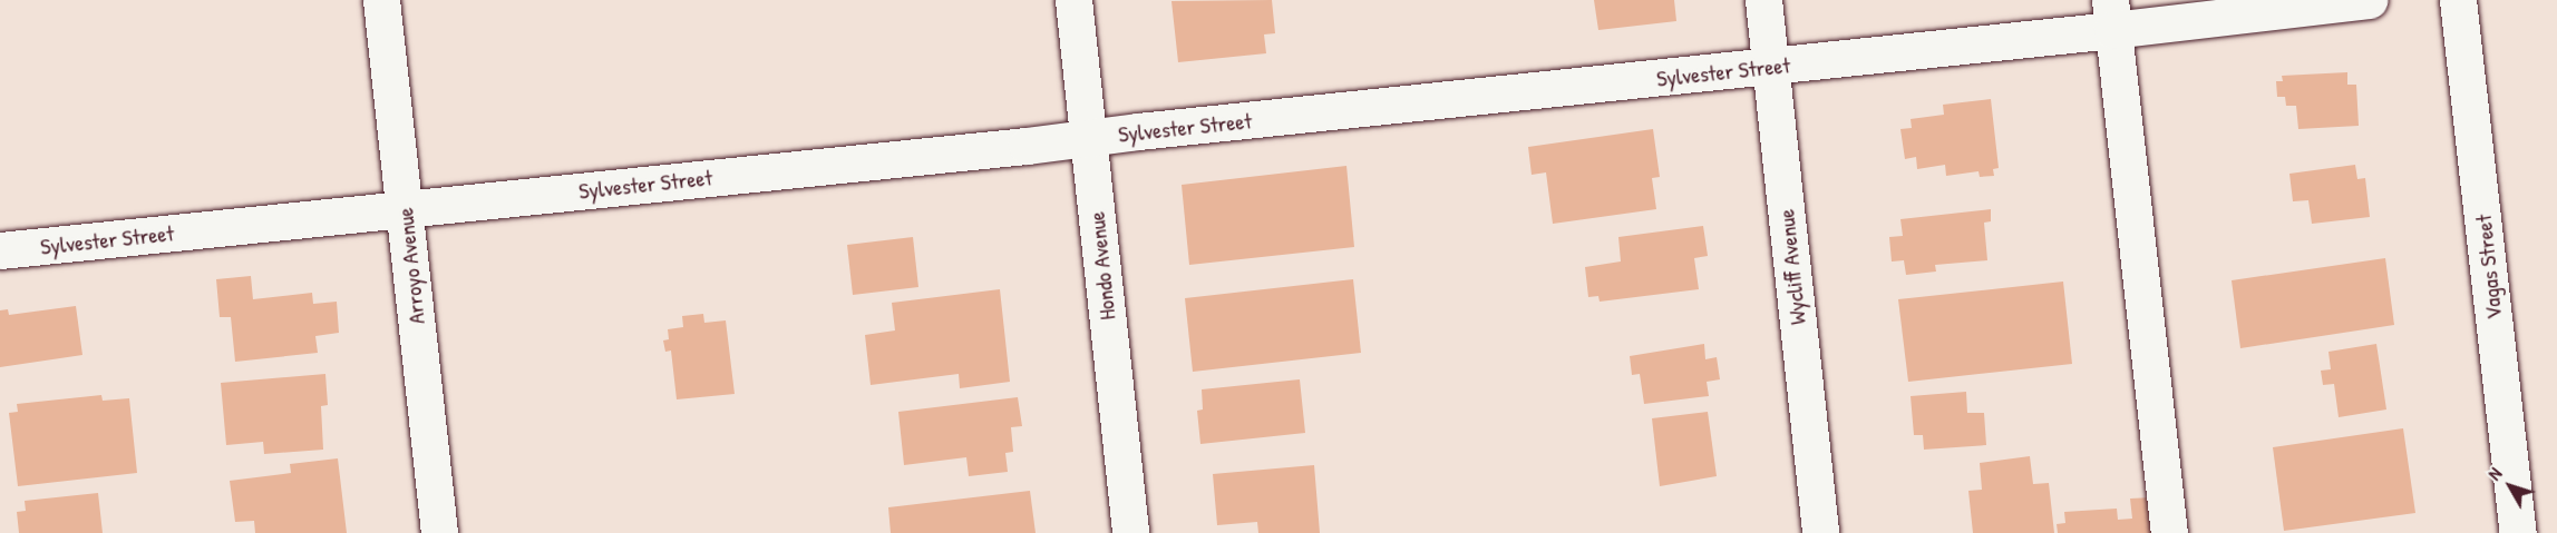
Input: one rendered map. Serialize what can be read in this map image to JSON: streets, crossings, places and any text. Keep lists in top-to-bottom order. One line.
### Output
{"streets":{"street":["Sylvester Street","Arroyo Avenue","Hondo Avenue","Wycliff Avenue","Vagas Street"]},"crossings":[["Sylvester Street","Arroyo Avenue"],["Sylvester Street","Hondo Avenue"],["Sylvester Street","Wycliff Avenue"]],"north":"top left"}
